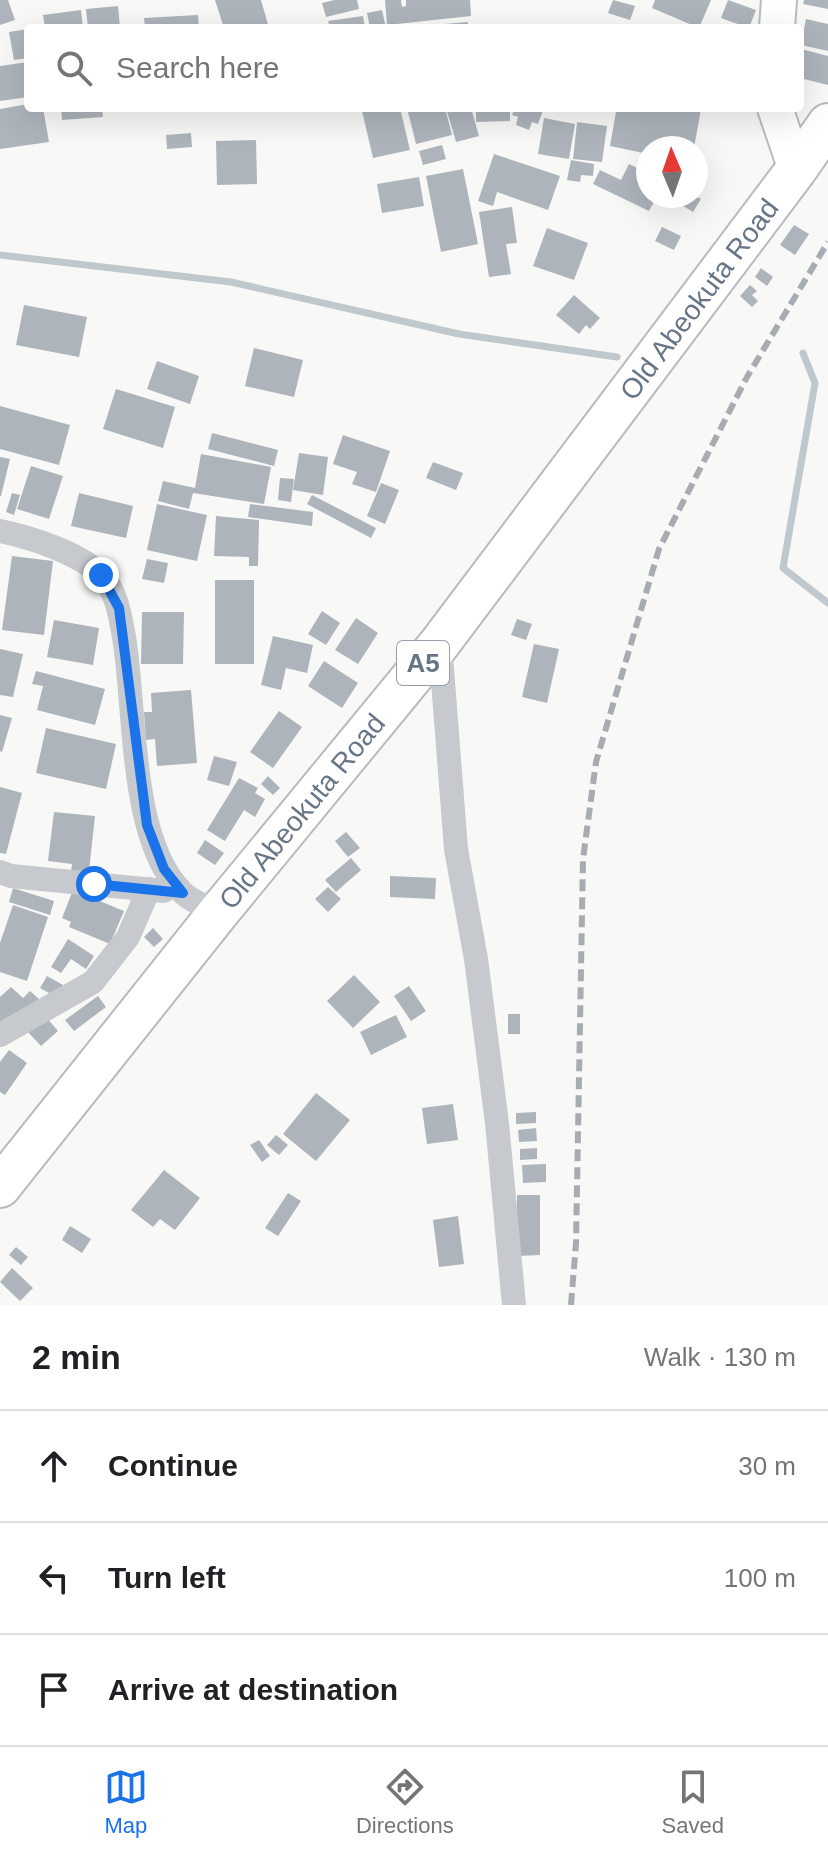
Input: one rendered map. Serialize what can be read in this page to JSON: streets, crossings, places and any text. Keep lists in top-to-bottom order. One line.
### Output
{"streets":{"highway":["Old Abeokuta Road","A5"]},"north":"top","page":{"search":"Search here","heading":["2 min","Walk · 130 m"],"list":[["Continue","30 m"],["Turn left","100 m"],"Arrive at destination"],"nav":["Map","Directions","Saved"]}}
